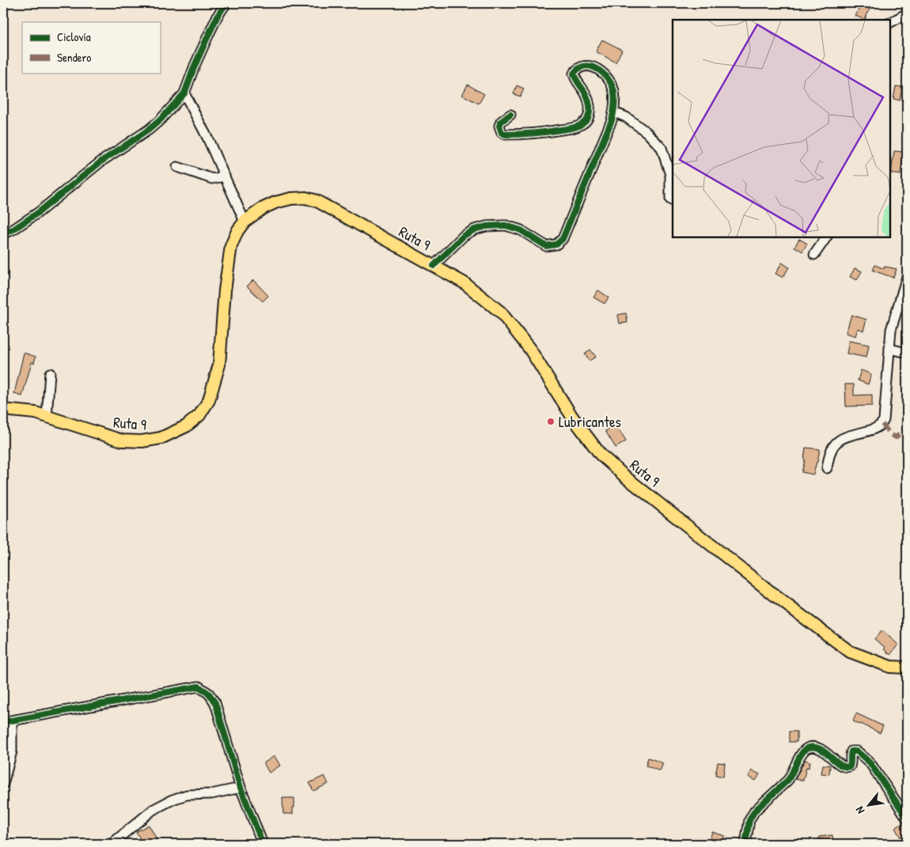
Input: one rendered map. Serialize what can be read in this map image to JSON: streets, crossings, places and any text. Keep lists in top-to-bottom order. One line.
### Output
{"streets":{"main road":["Ruta 9"]},"places":["Lubricantes"],"legend":["Ciclovía","Sendero"],"north":"bottom left"}
